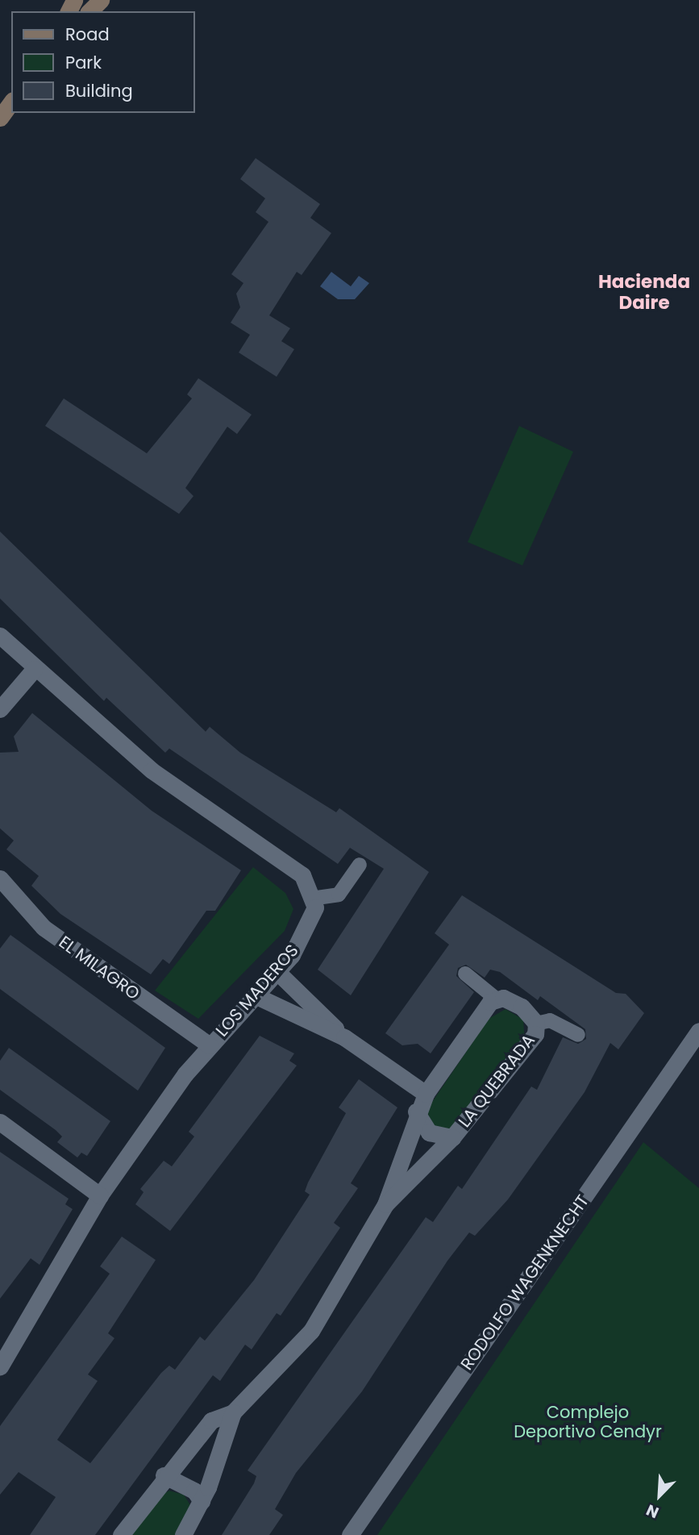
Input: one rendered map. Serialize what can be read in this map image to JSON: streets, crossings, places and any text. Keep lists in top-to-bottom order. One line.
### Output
{"streets":{"street":["EL MILAGRO","LOS MADEROS","LA QUEBRADA","RODOLFO WAGENKNECHT"]},"crossings":[["EL MILAGRO","LOS MADEROS"]],"districts":["Hacienda Daire"],"parks":["Complejo Deportivo Cendyr"],"legend":["Road","Park","Building"],"north":"bottom left"}
